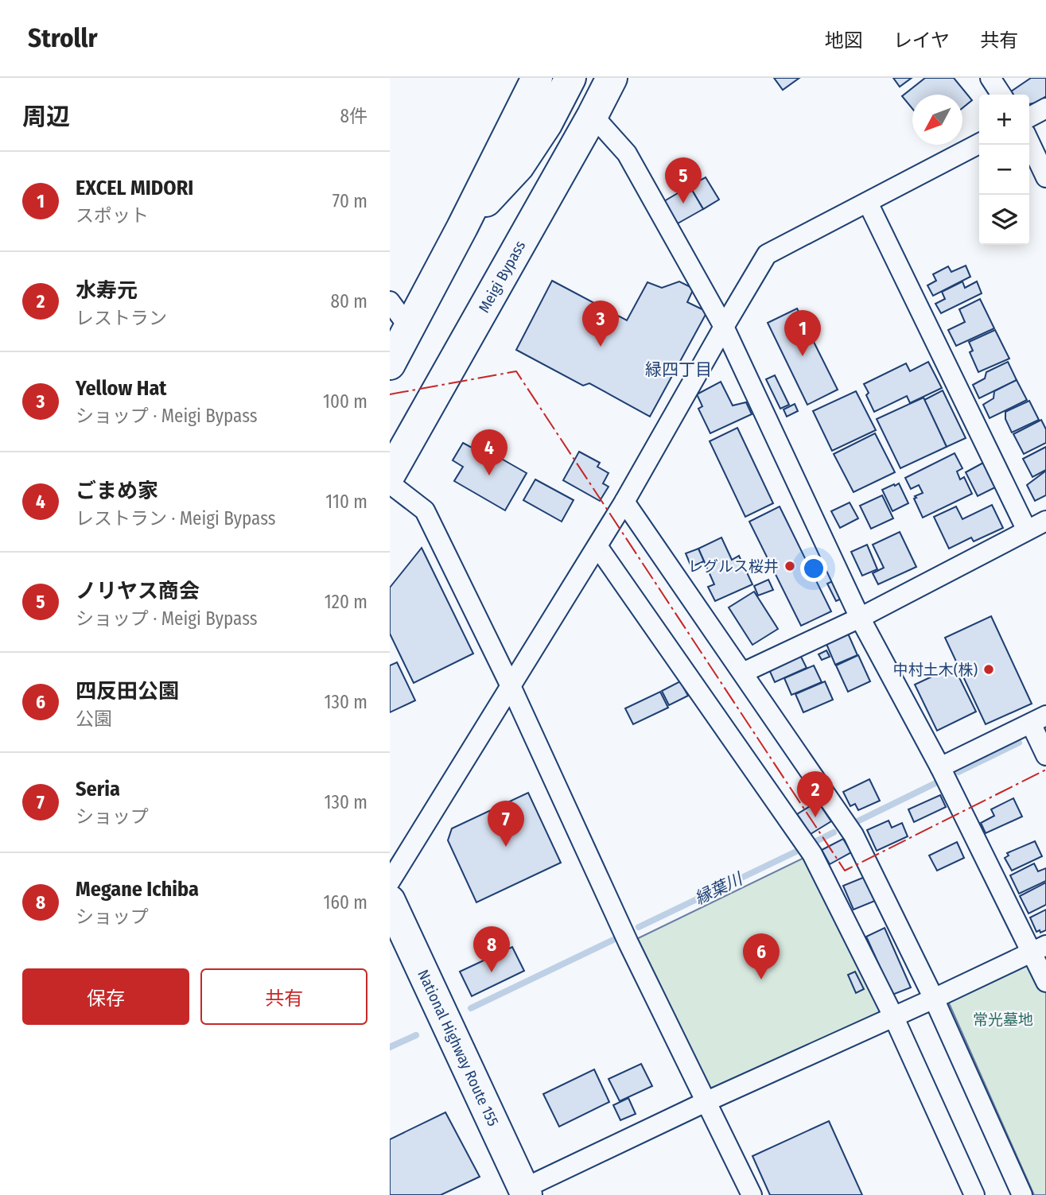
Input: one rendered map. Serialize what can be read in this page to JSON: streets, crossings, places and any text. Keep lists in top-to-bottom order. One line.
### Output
{"streets":{"highway":["Meigi Bypass","National Highway Route 155"]},"districts":["緑四丁目"],"water":["縁葉川"],"parks":["常光墓地"],"places":["レグルス桜井","中村土木(株)"],"north":"bottom left","page":{"header":"Strollr","nav":["地図","レイヤ","共有"],"heading":["周辺","8件"],"map_buttons":["+","−"],"list":[{"mark":"1","name":"EXCEL MIDORI","note":"スポット","value":"70 m"},{"mark":"2","name":"水寿元","note":"レストラン","value":"80 m"},{"mark":"3","name":"Yellow Hat","note":"ショップ · Meigi Bypass","value":"100 m"},{"mark":"4","name":"ごまめ家","note":"レストラン · Meigi Bypass","value":"110 m"},{"mark":"5","name":"ノリヤス商会","note":"ショップ · Meigi Bypass","value":"120 m"},{"mark":"6","name":"四反田公園","note":"公園","value":"130 m"},{"mark":"7","name":"Seria","note":"ショップ","value":"130 m"},{"mark":"8","name":"Megane Ichiba","note":"ショップ","value":"160 m"}],"pins":["5","3","1","4","2","7","8","6"],"buttons":["保存","共有"]}}
